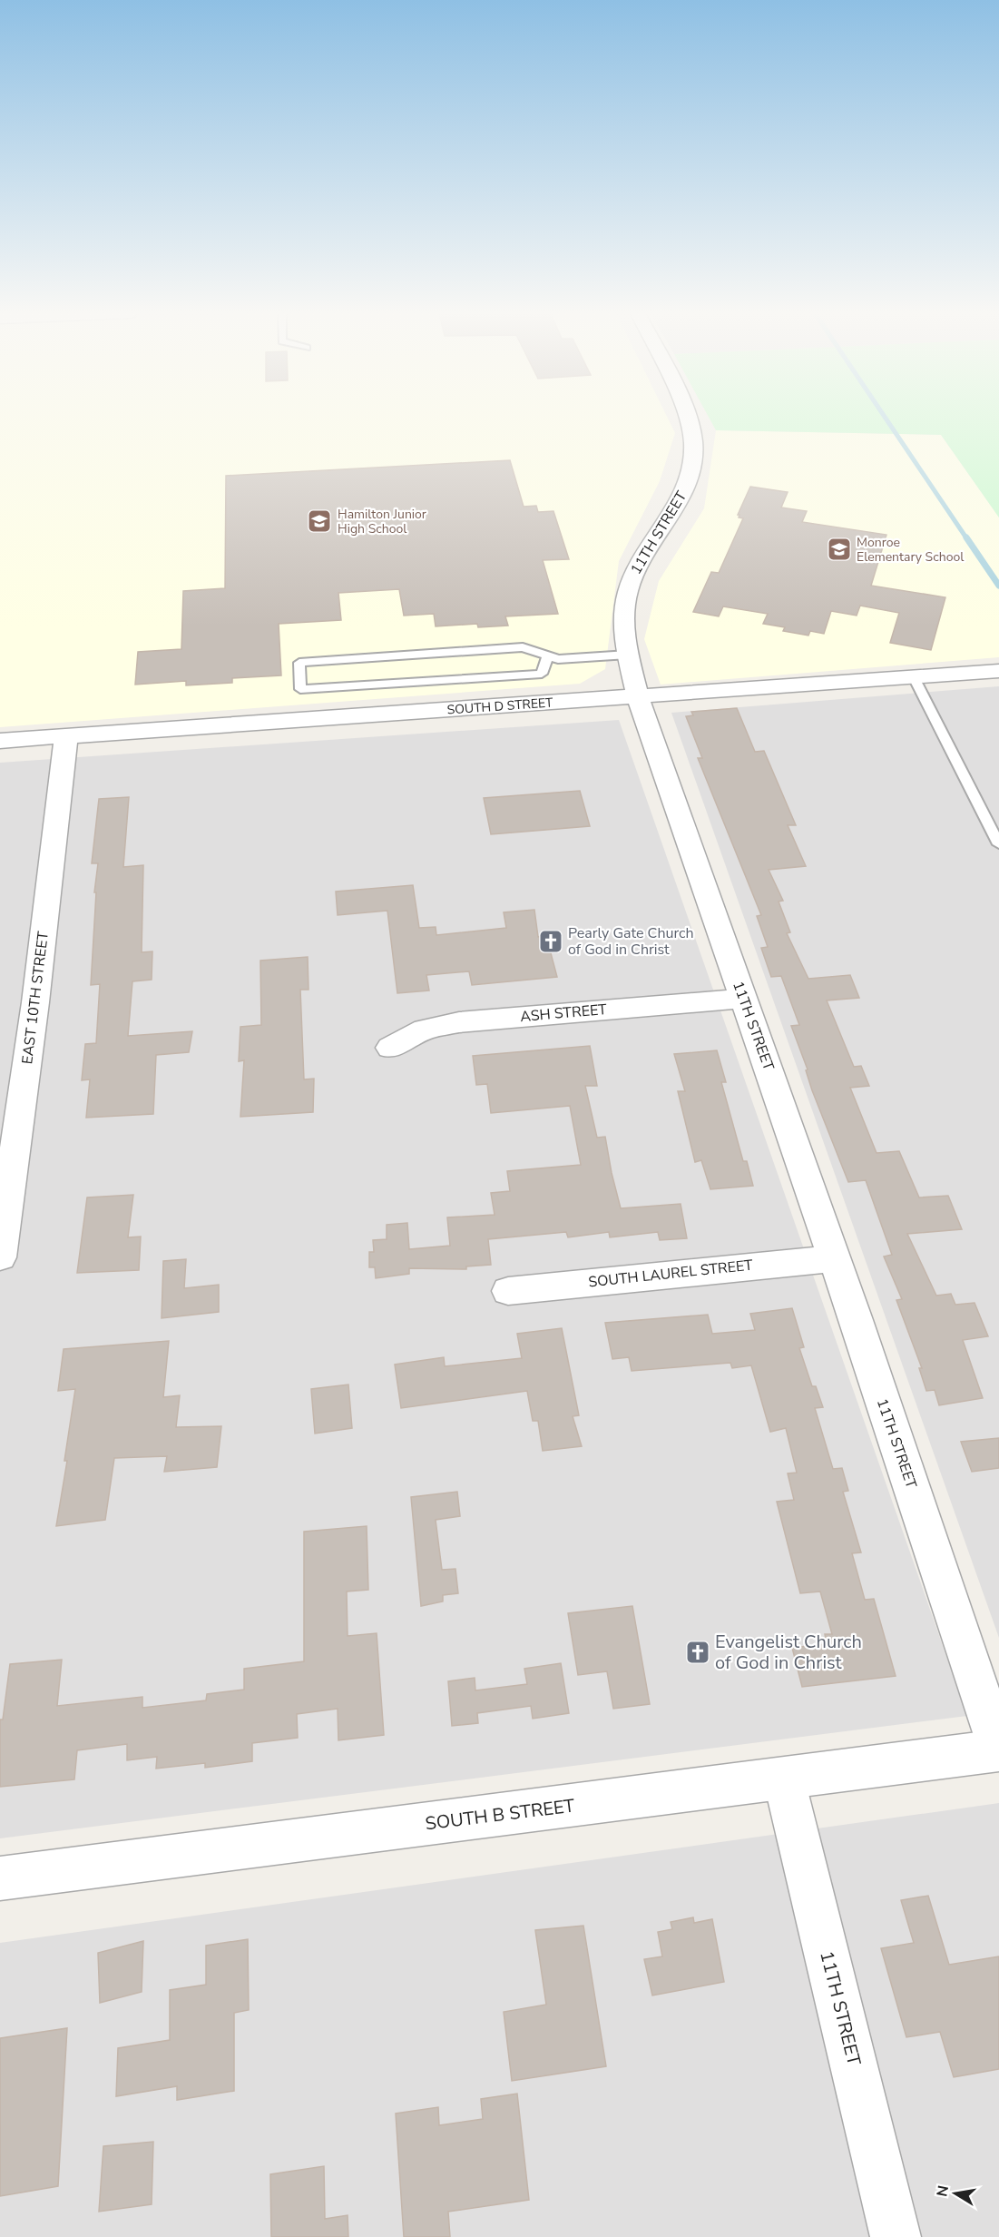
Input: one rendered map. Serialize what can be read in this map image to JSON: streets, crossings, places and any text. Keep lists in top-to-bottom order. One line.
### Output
{"streets":{"street":["11TH STREET","SOUTH D STREET","EAST 10TH STREET","ASH STREET","SOUTH LAUREL STREET","SOUTH B STREET"]},"crossings":[["11TH STREET","SOUTH D STREET"],["11TH STREET","ASH STREET"],["11TH STREET","SOUTH LAUREL STREET"],["11TH STREET","SOUTH B STREET"],["SOUTH D STREET","EAST 10TH STREET"]],"places":{"school or university":["Hamilton Junior High School","Monroe Elementary School"],"church":["Pearly Gate Church of God in Christ","Evangelist Church of God in Christ"]},"north":"left"}
